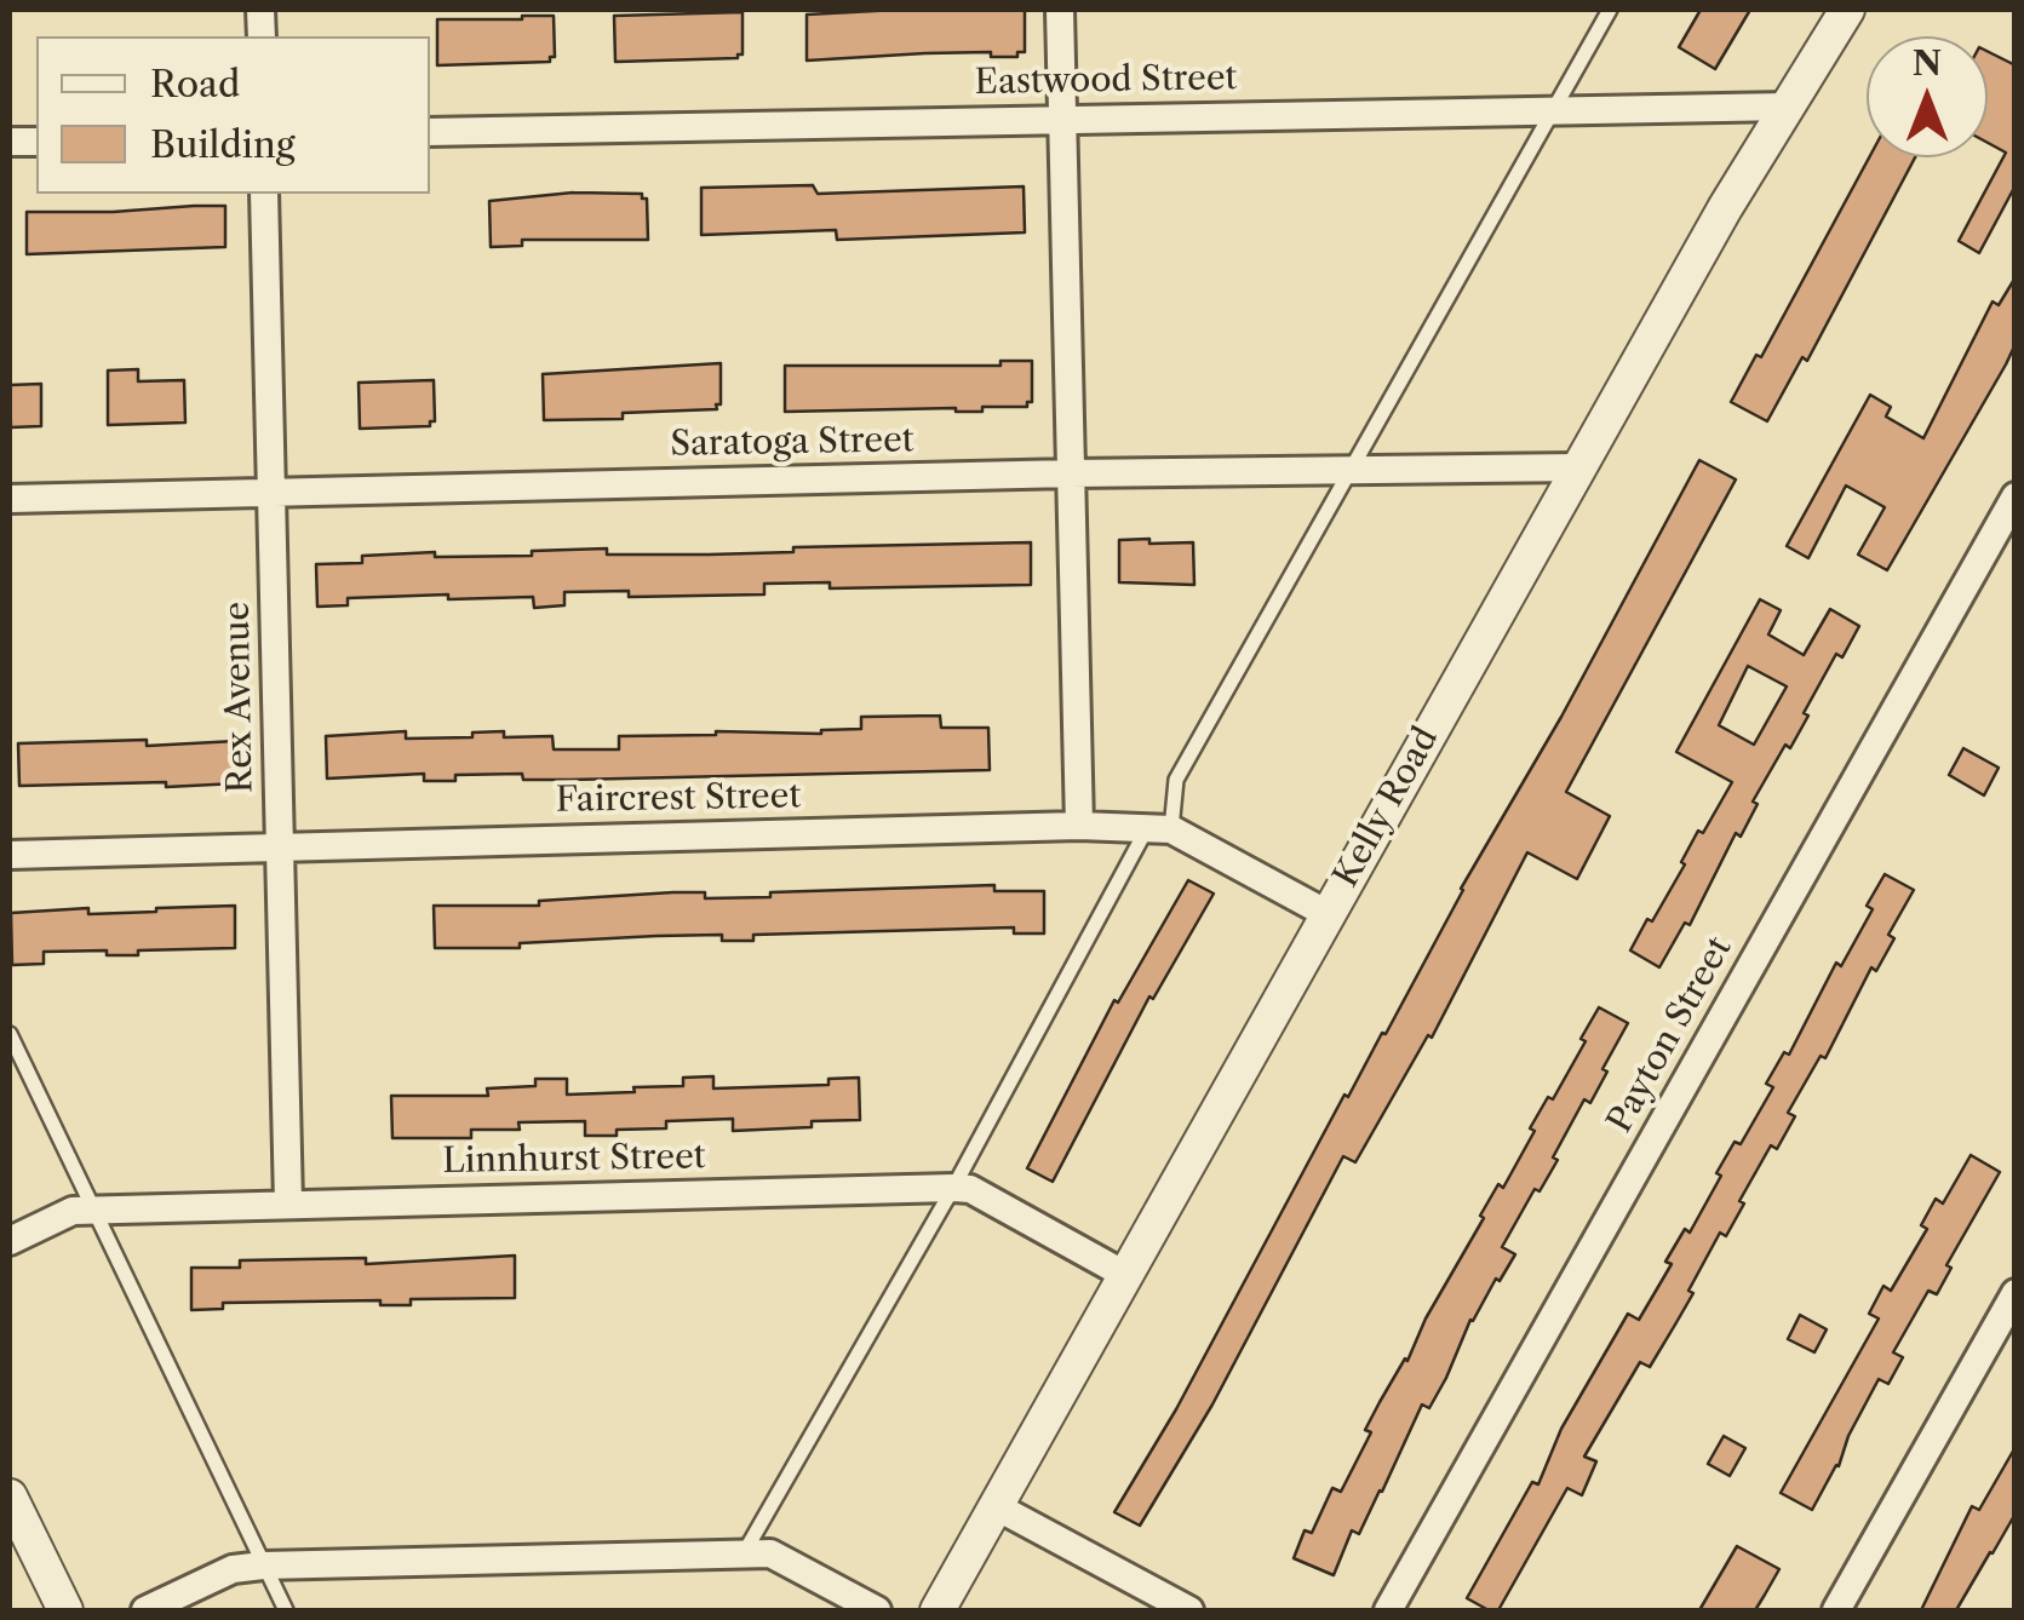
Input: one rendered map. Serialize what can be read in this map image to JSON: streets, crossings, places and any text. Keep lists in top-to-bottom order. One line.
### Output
{"streets":{"street":["Eastwood Street","Saratoga Street","Rex Avenue","Faircrest Street","Kelly Road","Payton Street","Linnhurst Street"]},"crossings":[["Eastwood Street","Kelly Road"],["Saratoga Street","Rex Avenue"],["Saratoga Street","Kelly Road"],["Rex Avenue","Faircrest Street"],["Rex Avenue","Linnhurst Street"],["Faircrest Street","Kelly Road"],["Kelly Road","Linnhurst Street"]],"legend":["Road","Building"],"north":"top"}
